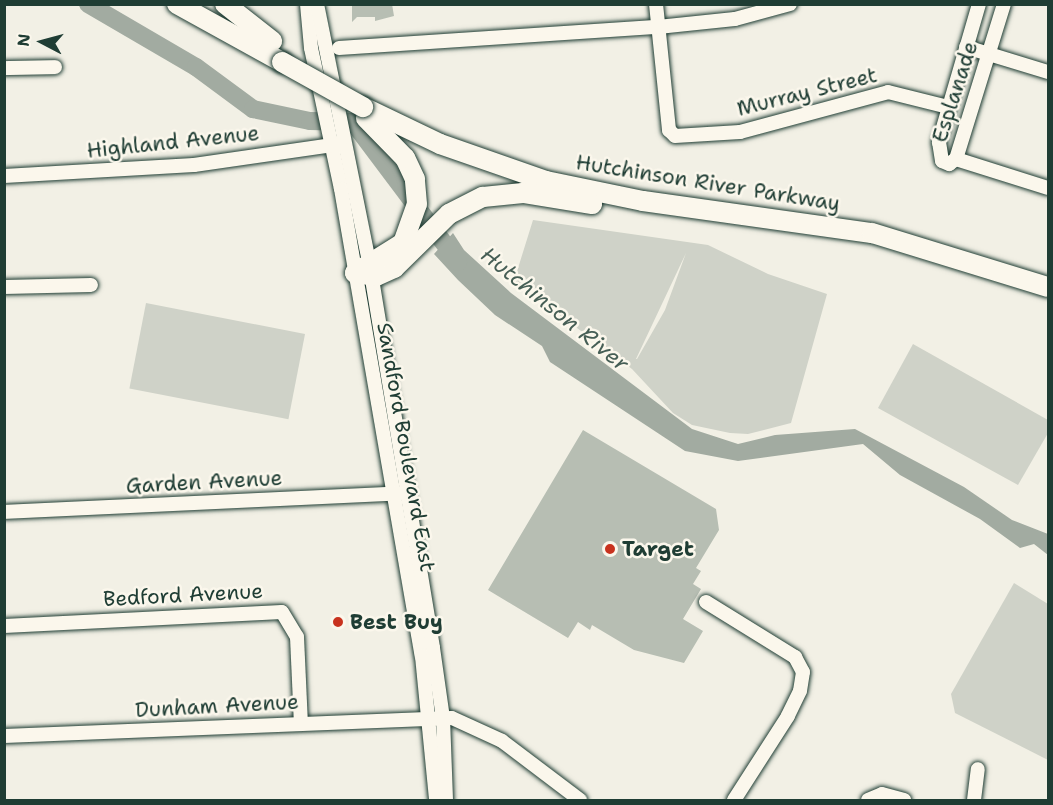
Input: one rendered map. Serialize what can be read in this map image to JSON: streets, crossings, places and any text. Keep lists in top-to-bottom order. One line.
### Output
{"streets":{"highway":["Hutchinson River Parkway"],"street":["Murray Street","Esplanade","Highland Avenue","Sandford Boulevard East","Garden Avenue","Bedford Avenue","Dunham Avenue"]},"crossings":[["Murray Street","Esplanade"],["Highland Avenue","Sandford Boulevard East"],["Hutchinson River Parkway","Sandford Boulevard East"],["Sandford Boulevard East","Garden Avenue"],["Sandford Boulevard East","Dunham Avenue"],["Bedford Avenue","Dunham Avenue"]],"water":["Hutchinson River"],"places":["Target","Best Buy"],"north":"left"}
